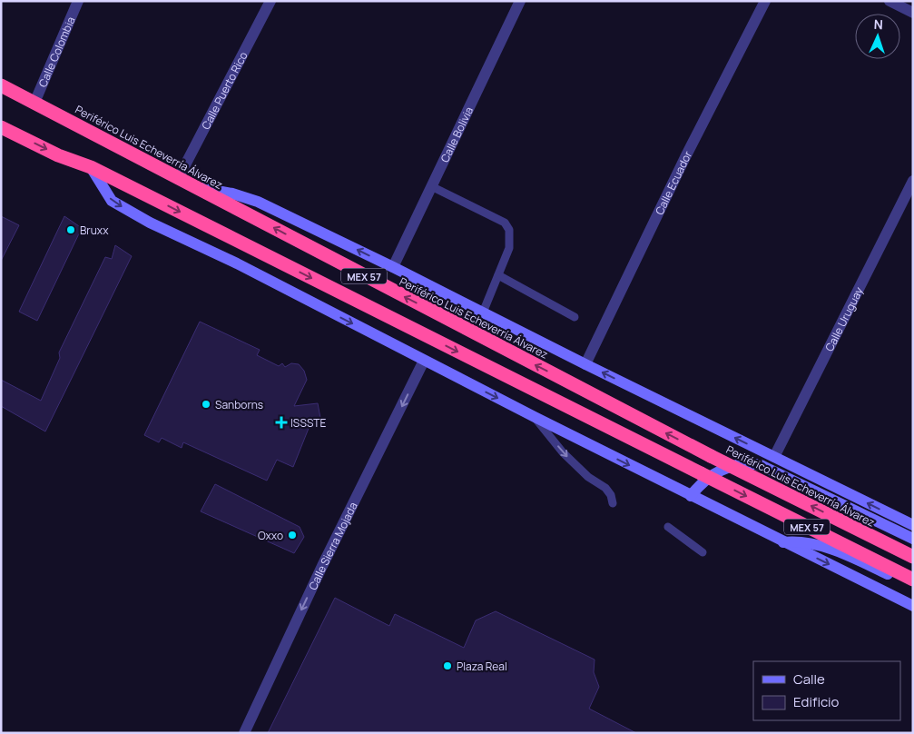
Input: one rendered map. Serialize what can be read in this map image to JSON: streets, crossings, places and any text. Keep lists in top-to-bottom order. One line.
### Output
{"streets":{"highway":["Periférico Luis Echeverría Álvarez","MEX 57"],"street":["Calle Colombia","Calle Puerto Rico","Calle Bolivia","Calle Ecuador","Calle Uruguay","Calle Sierra Mojada"]},"crossings":[["Calle Colombia","Periférico Luis Echeverría Álvarez"],["Calle Puerto Rico","Periférico Luis Echeverría Álvarez"]],"one_way":["Calle Sierra Mojada"],"places":{"other":["Bruxx","Sanborns","Oxxo","Plaza Real"],"health":["ISSSTE"]},"legend":["Calle","Edificio"],"north":"top"}
